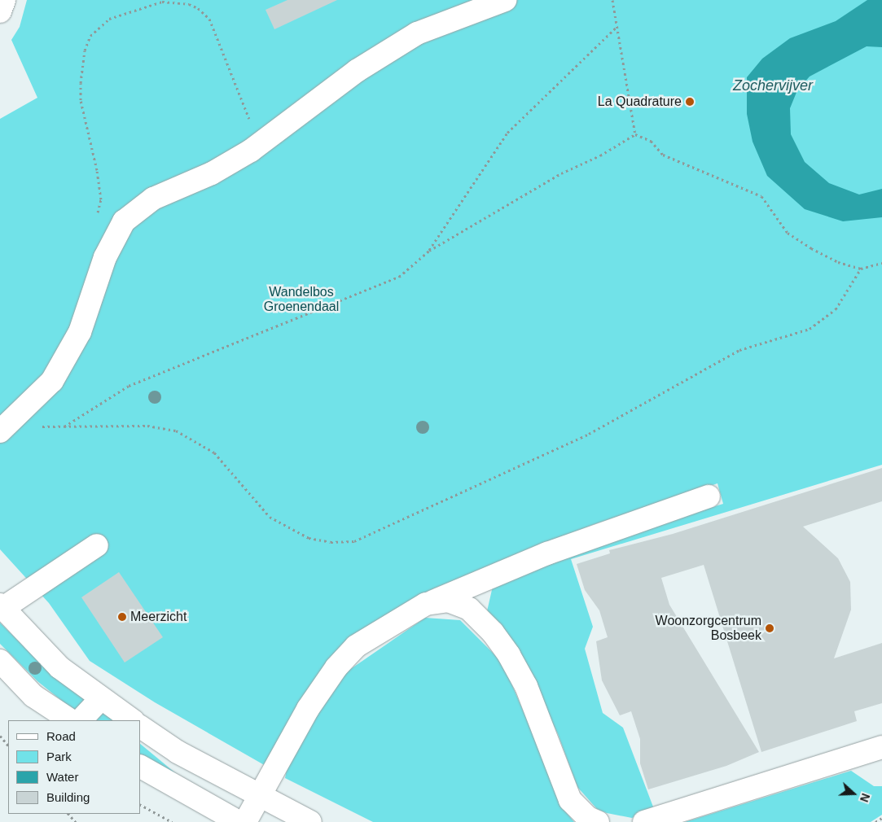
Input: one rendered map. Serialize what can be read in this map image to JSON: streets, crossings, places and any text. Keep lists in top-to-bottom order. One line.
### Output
{"water":["Zochervijver"],"parks":["Wandelbos Groenendaal"],"places":["La Quadrature","Meerzicht","Woonzorgcentrum Bosbeek"],"legend":["Road","Park","Water","Building"],"north":"right"}
